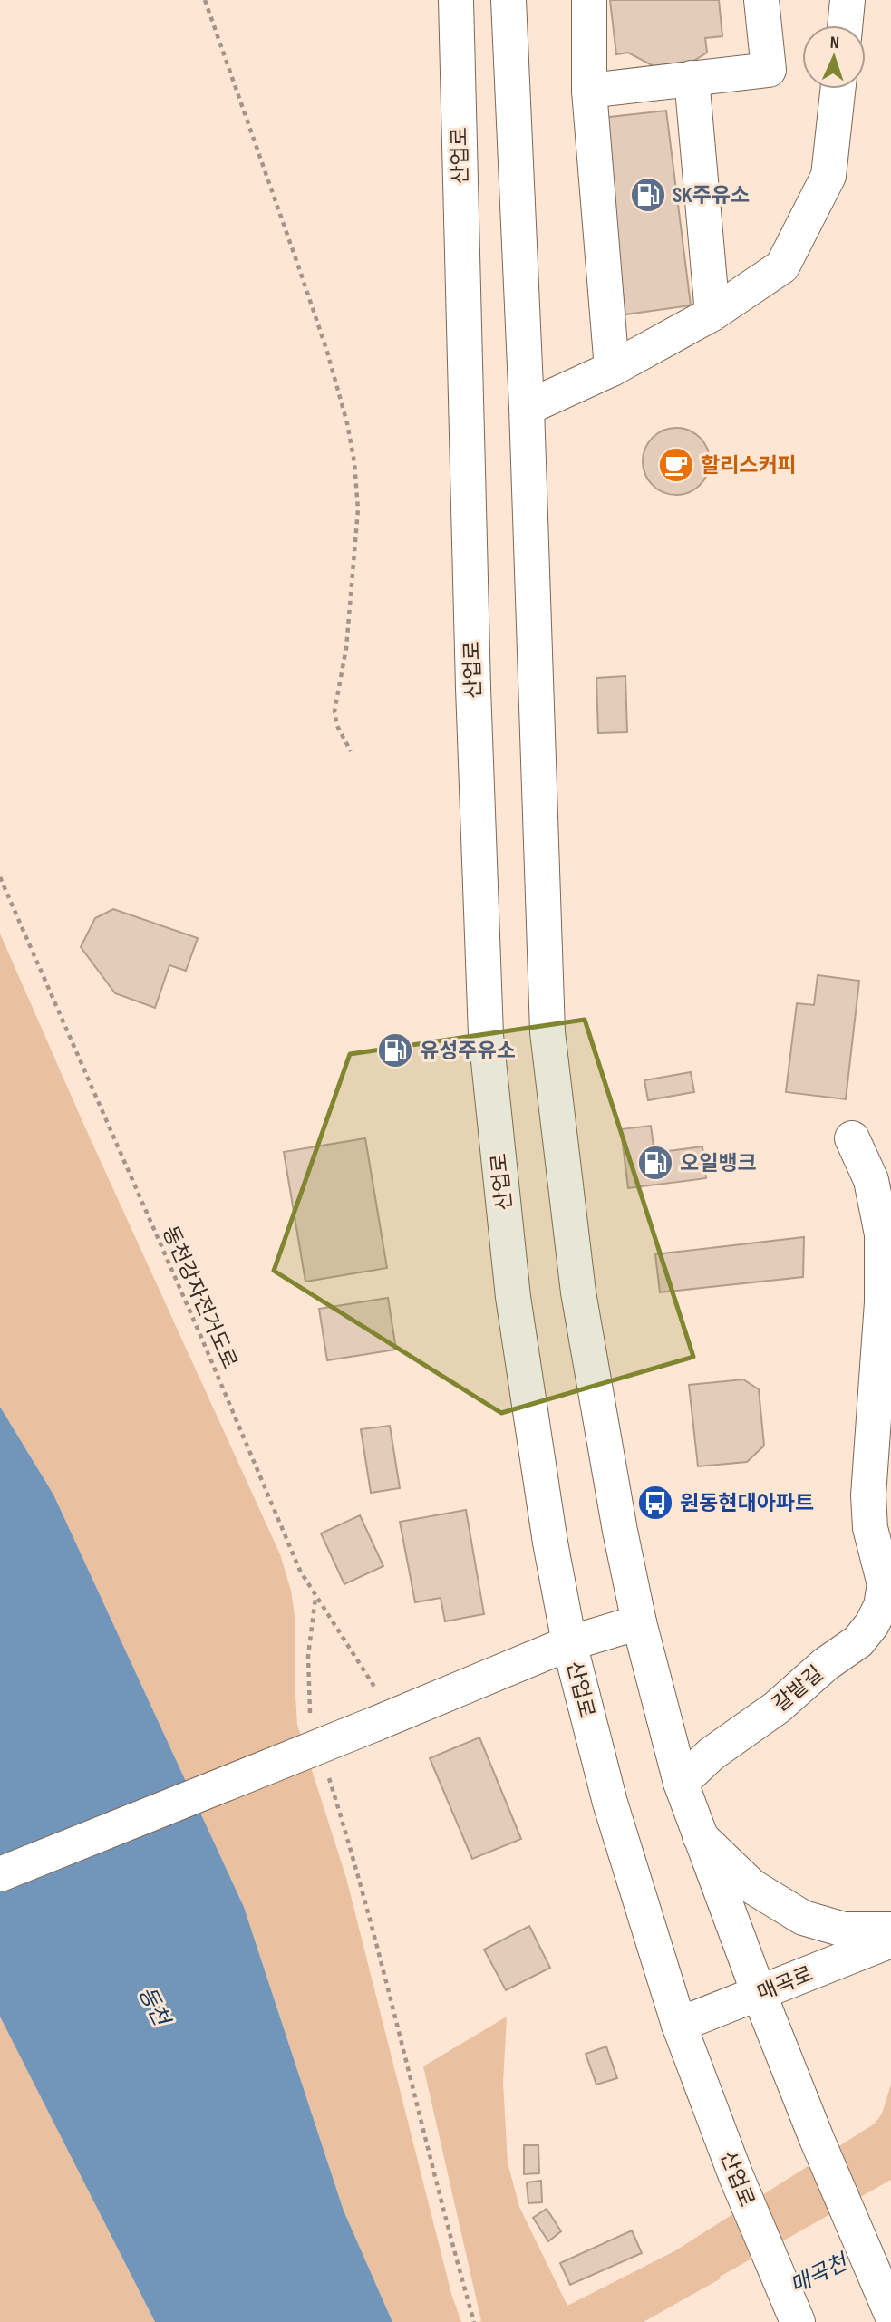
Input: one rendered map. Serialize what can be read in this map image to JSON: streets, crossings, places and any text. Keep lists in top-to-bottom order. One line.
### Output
{"streets":{"main road":["산업로","갈밭길","매곡로"],"path":["동천강자전거도로"]},"crossings":[["산업로","매곡로"]],"water":["동천","매곡천"],"places":{"fuel station":["SK주유소","유성주유소","오일뱅크"],"cafe":["할리스커피"],"bus stop":["원동현대아파트"]},"north":"top"}
